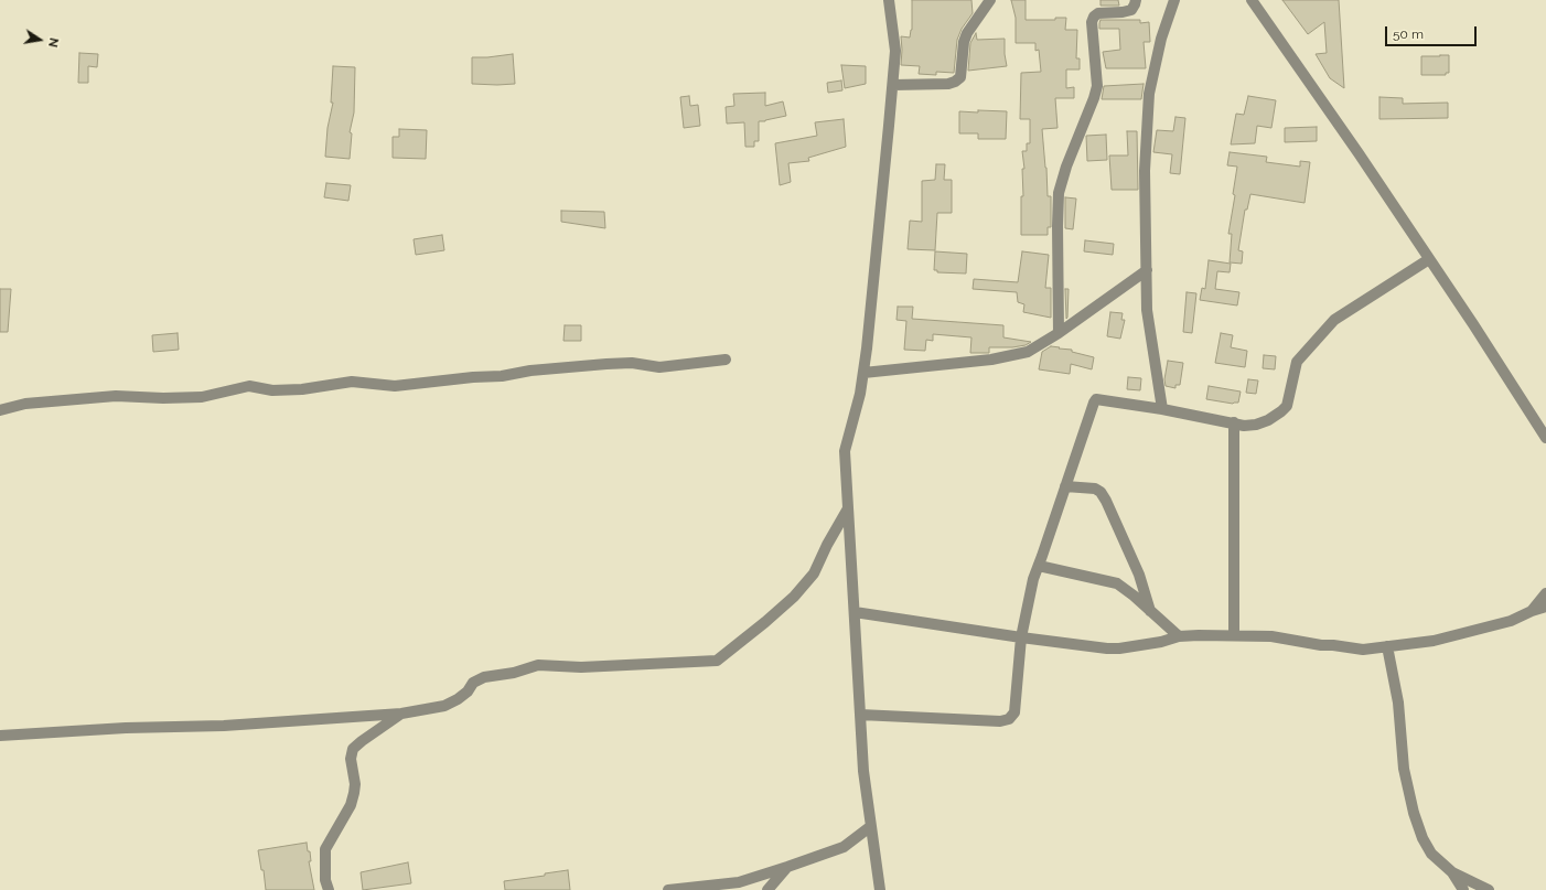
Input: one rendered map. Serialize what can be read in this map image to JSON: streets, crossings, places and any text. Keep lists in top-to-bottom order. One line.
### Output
{"scale_bar":"50 m","north":"right"}
